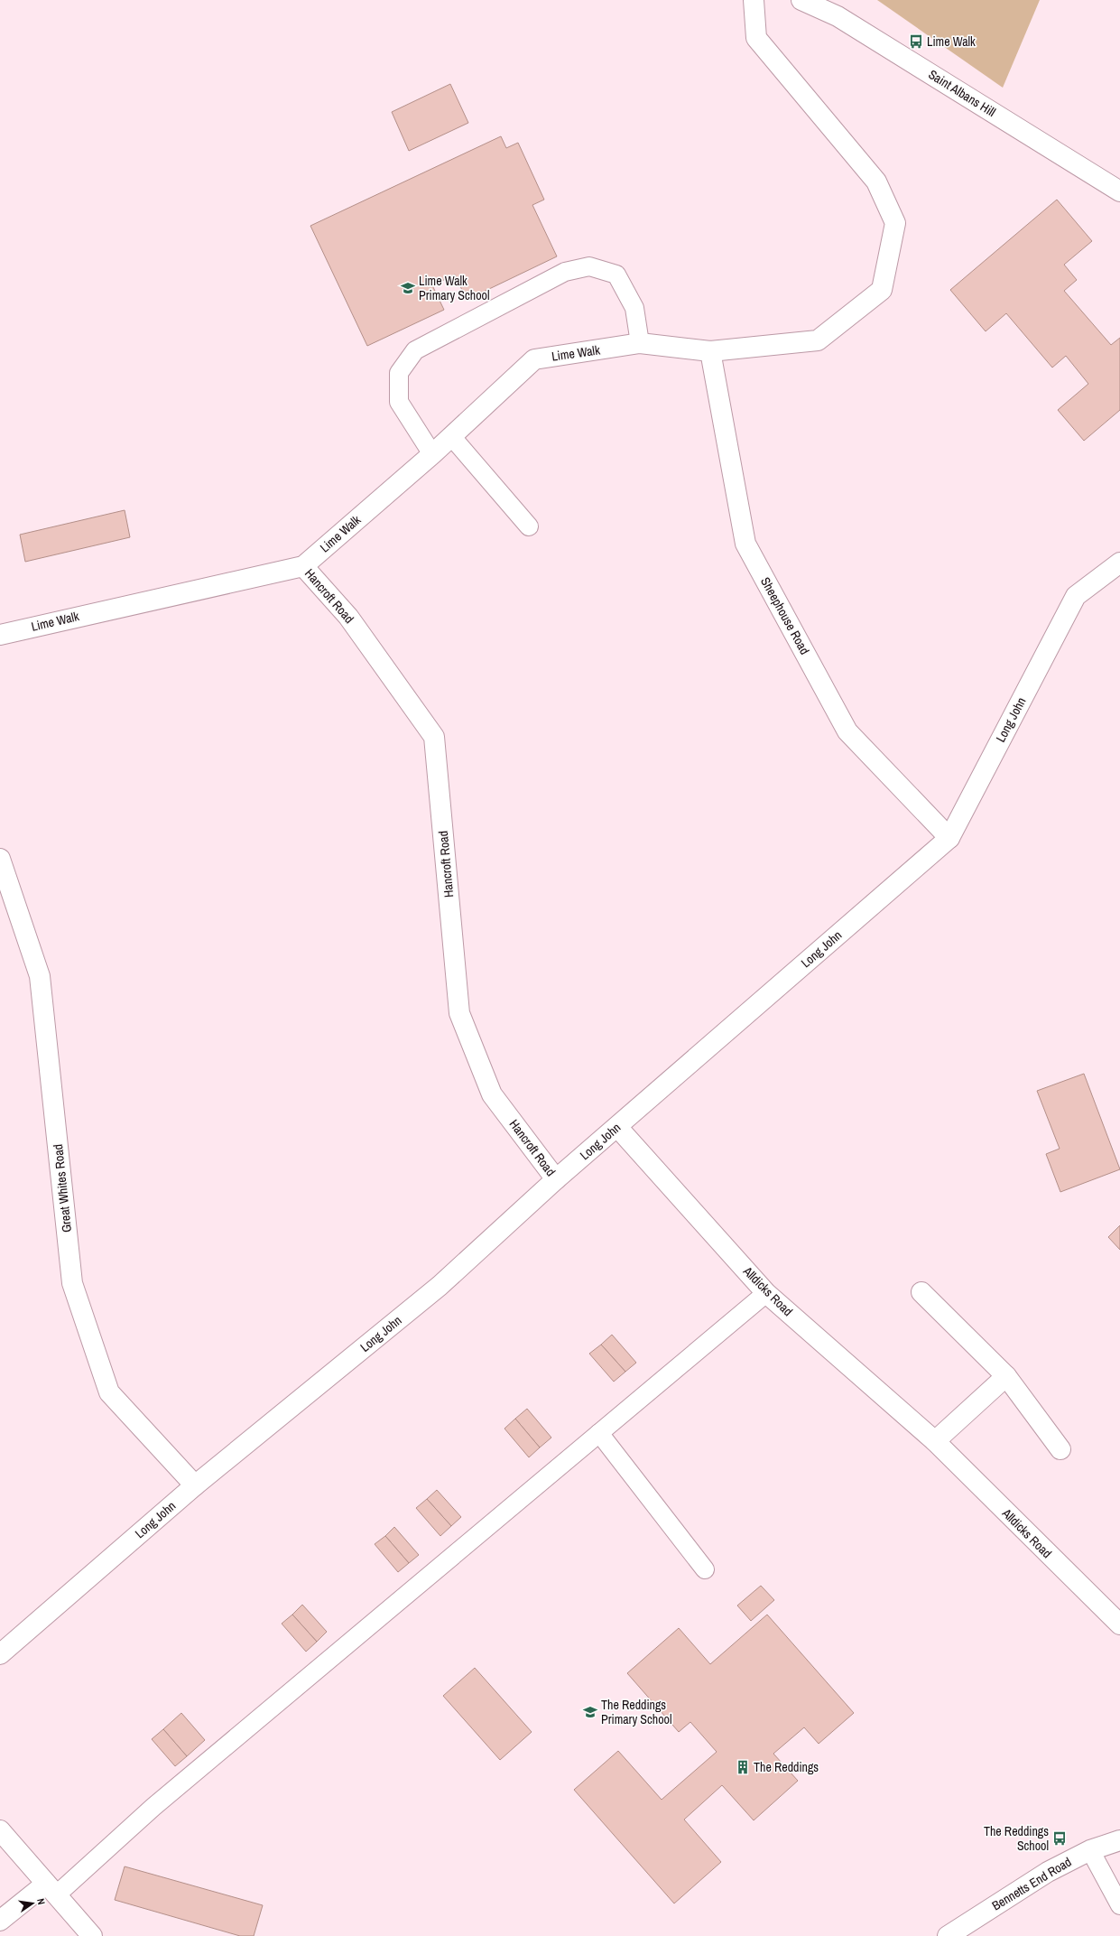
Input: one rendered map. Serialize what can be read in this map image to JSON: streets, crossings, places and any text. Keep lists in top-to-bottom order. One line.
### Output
{"streets":{"street":["Saint Albans Hill","Lime Walk","Hancroft Road","Sheephouse Road","Long John","Great Whites Road","Alldicks Road","Bennetts End Road"]},"crossings":[["Lime Walk","Hancroft Road"],["Lime Walk","Sheephouse Road"],["Hancroft Road","Long John"],["Sheephouse Road","Long John"],["Long John","Great Whites Road"],["Long John","Alldicks Road"]],"places":{"bus stop":["Lime Walk","The Reddings School"],"school or university":["Lime Walk Primary School","The Reddings Primary School"],"building":["The Reddings"]},"north":"right"}
